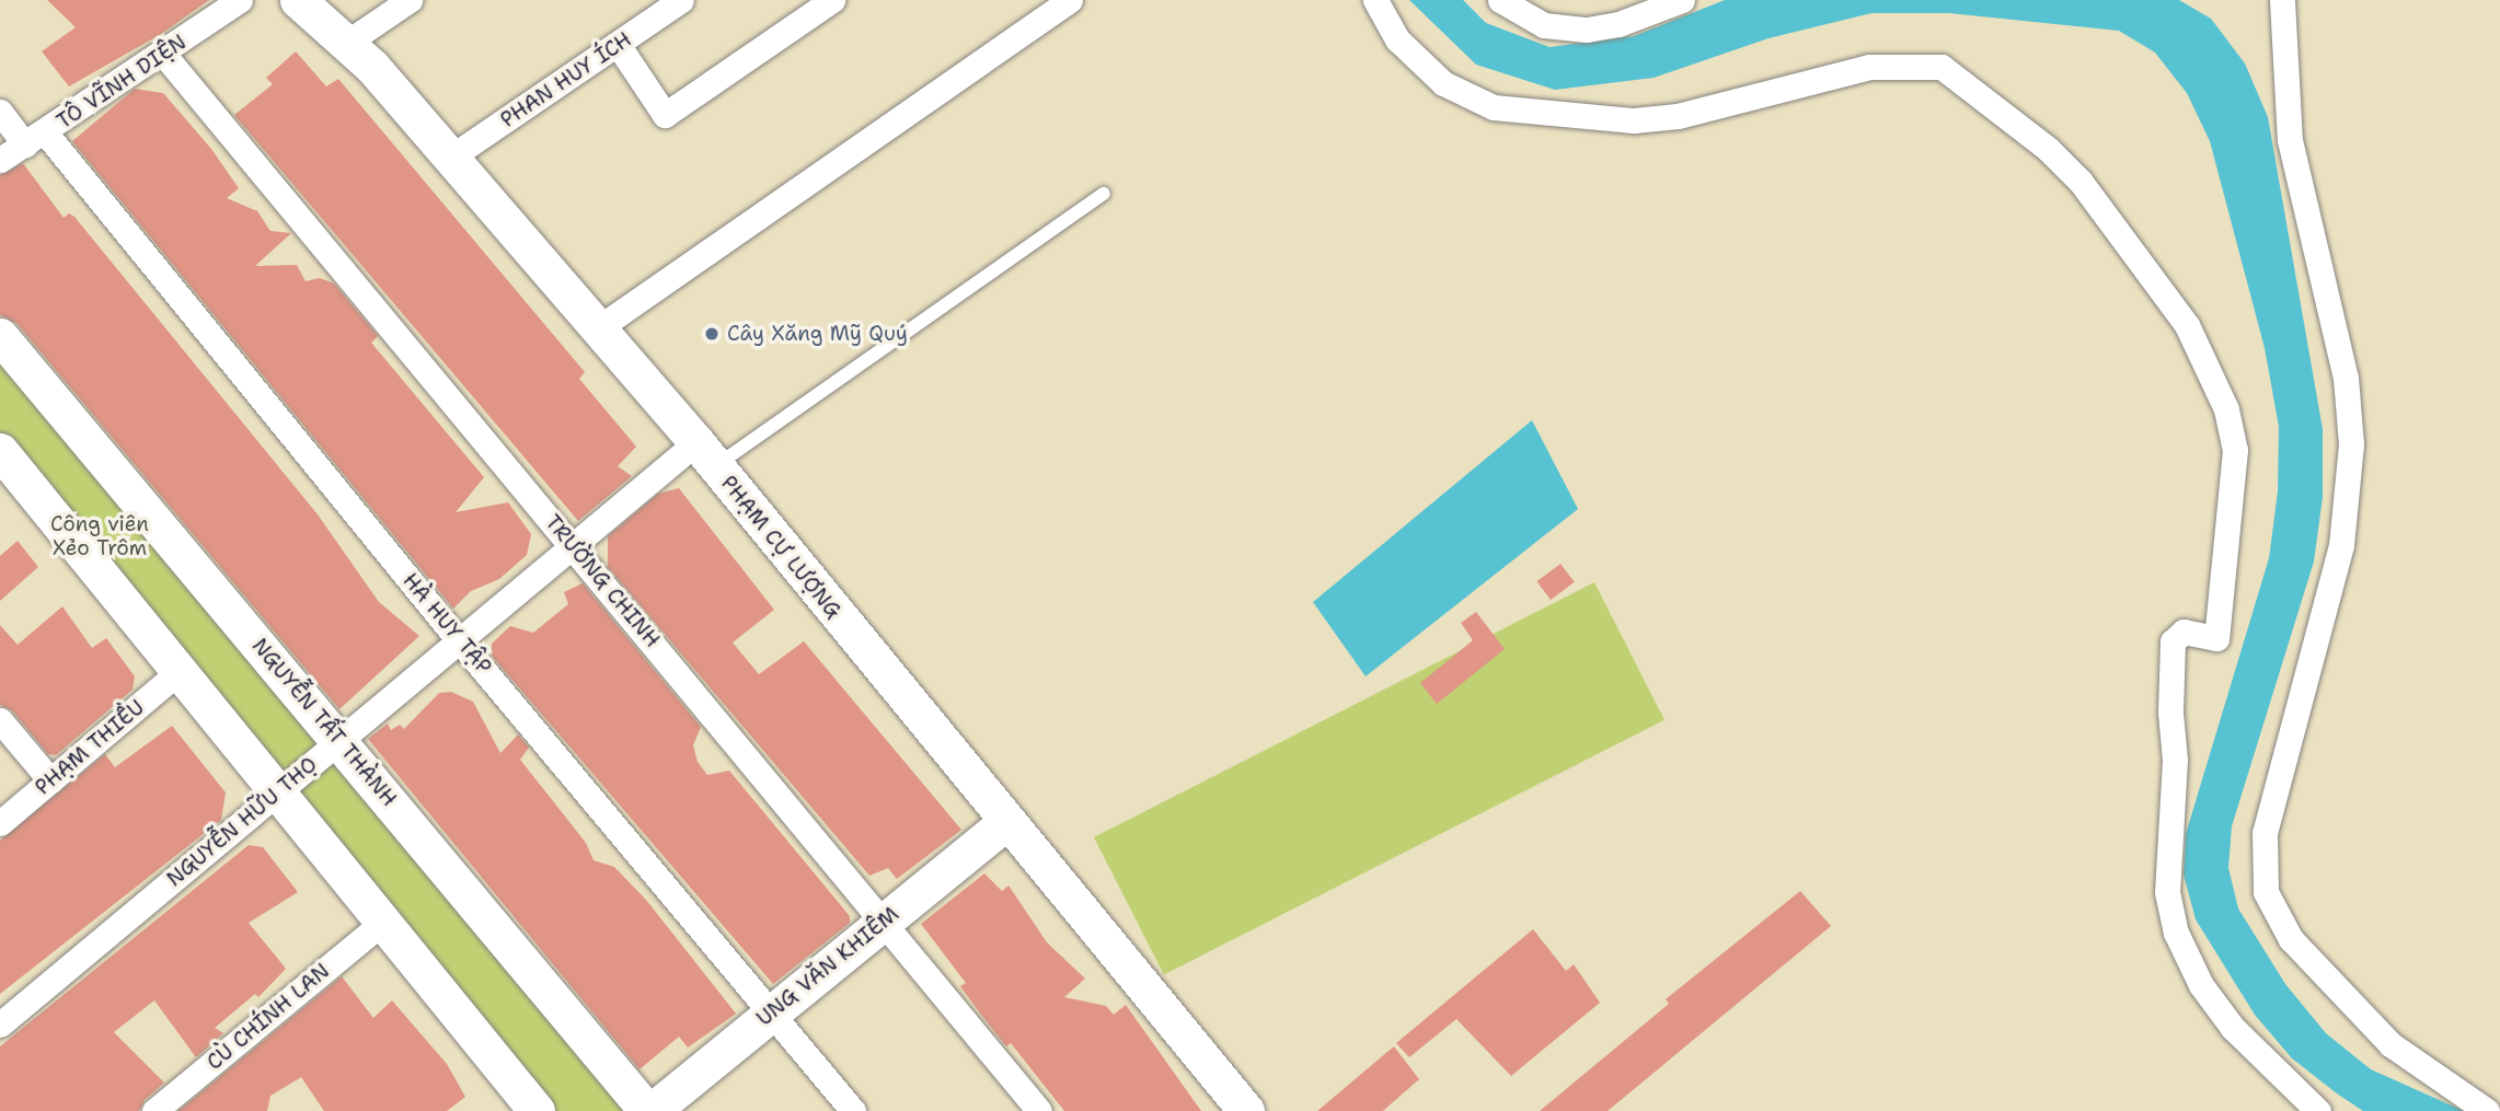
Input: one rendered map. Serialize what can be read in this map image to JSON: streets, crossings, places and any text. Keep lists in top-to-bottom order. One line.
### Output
{"streets":{"street":["PHAN HUY ÍCH","TÔ VĨNH DIỆN","PHẠM CỰ LƯỢNG","TRƯỜNG CHINH","HÀ HUY TẬP","NGUYỄN TẤT THÀNH","PHẠM THIỀU","NGUYỄN HỮU THỌ","UNG VĂN KHIÊM","CÙ CHÍNH LAN"]},"crossings":[["PHAN HUY ÍCH","PHẠM CỰ LƯỢNG"],["TÔ VĨNH DIỆN","TRƯỜNG CHINH"],["TÔ VĨNH DIỆN","HÀ HUY TẬP"],["PHẠM CỰ LƯỢNG","NGUYỄN HỮU THỌ"],["PHẠM CỰ LƯỢNG","UNG VĂN KHIÊM"],["TRƯỜNG CHINH","NGUYỄN HỮU THỌ"],["TRƯỜNG CHINH","UNG VĂN KHIÊM"],["HÀ HUY TẬP","NGUYỄN HỮU THỌ"],["HÀ HUY TẬP","UNG VĂN KHIÊM"],["NGUYỄN TẤT THÀNH","NGUYỄN HỮU THỌ"],["NGUYỄN TẤT THÀNH","UNG VĂN KHIÊM"]],"parks":["Công viên Xẻo Trôm"],"places":["Cây Xăng Mỹ Quý"]}
